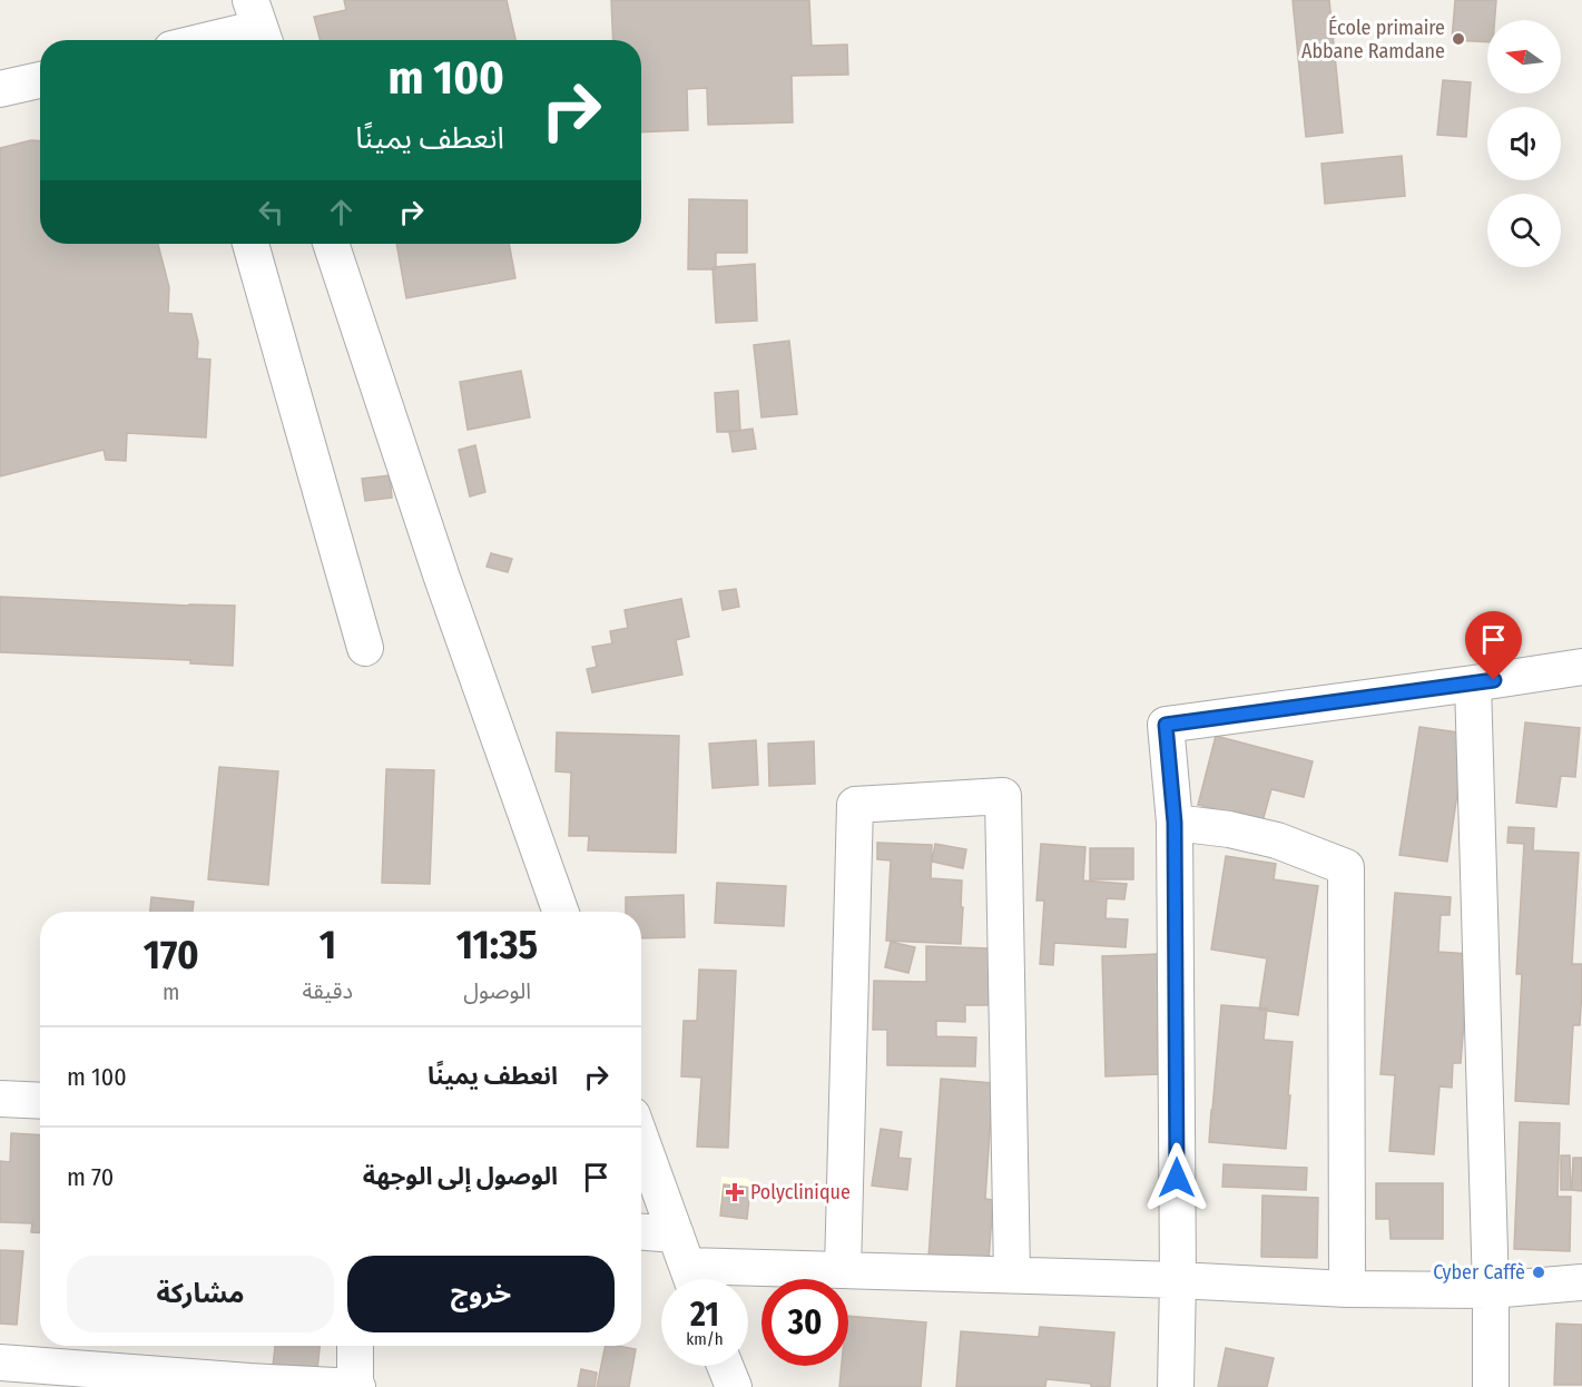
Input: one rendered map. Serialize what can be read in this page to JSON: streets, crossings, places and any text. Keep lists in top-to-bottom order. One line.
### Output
{"places":{"other":["École primaire Abbane Ramdane","Cyber Caffè"],"health":["Polyclinique"]},"north":"left","page":{"turn":["100 m","انعطف يمينًا"],"eta":["11:35","الوصول","1","دقيقة","170","m"],"list":[{"name":"انعطف يمينًا","value":"100 m"},{"name":"الوصول إلى الوجهة","value":"70 m"}],"buttons":["خروج","مشاركة"],"speed":"21 km/h","limit":"30"}}
